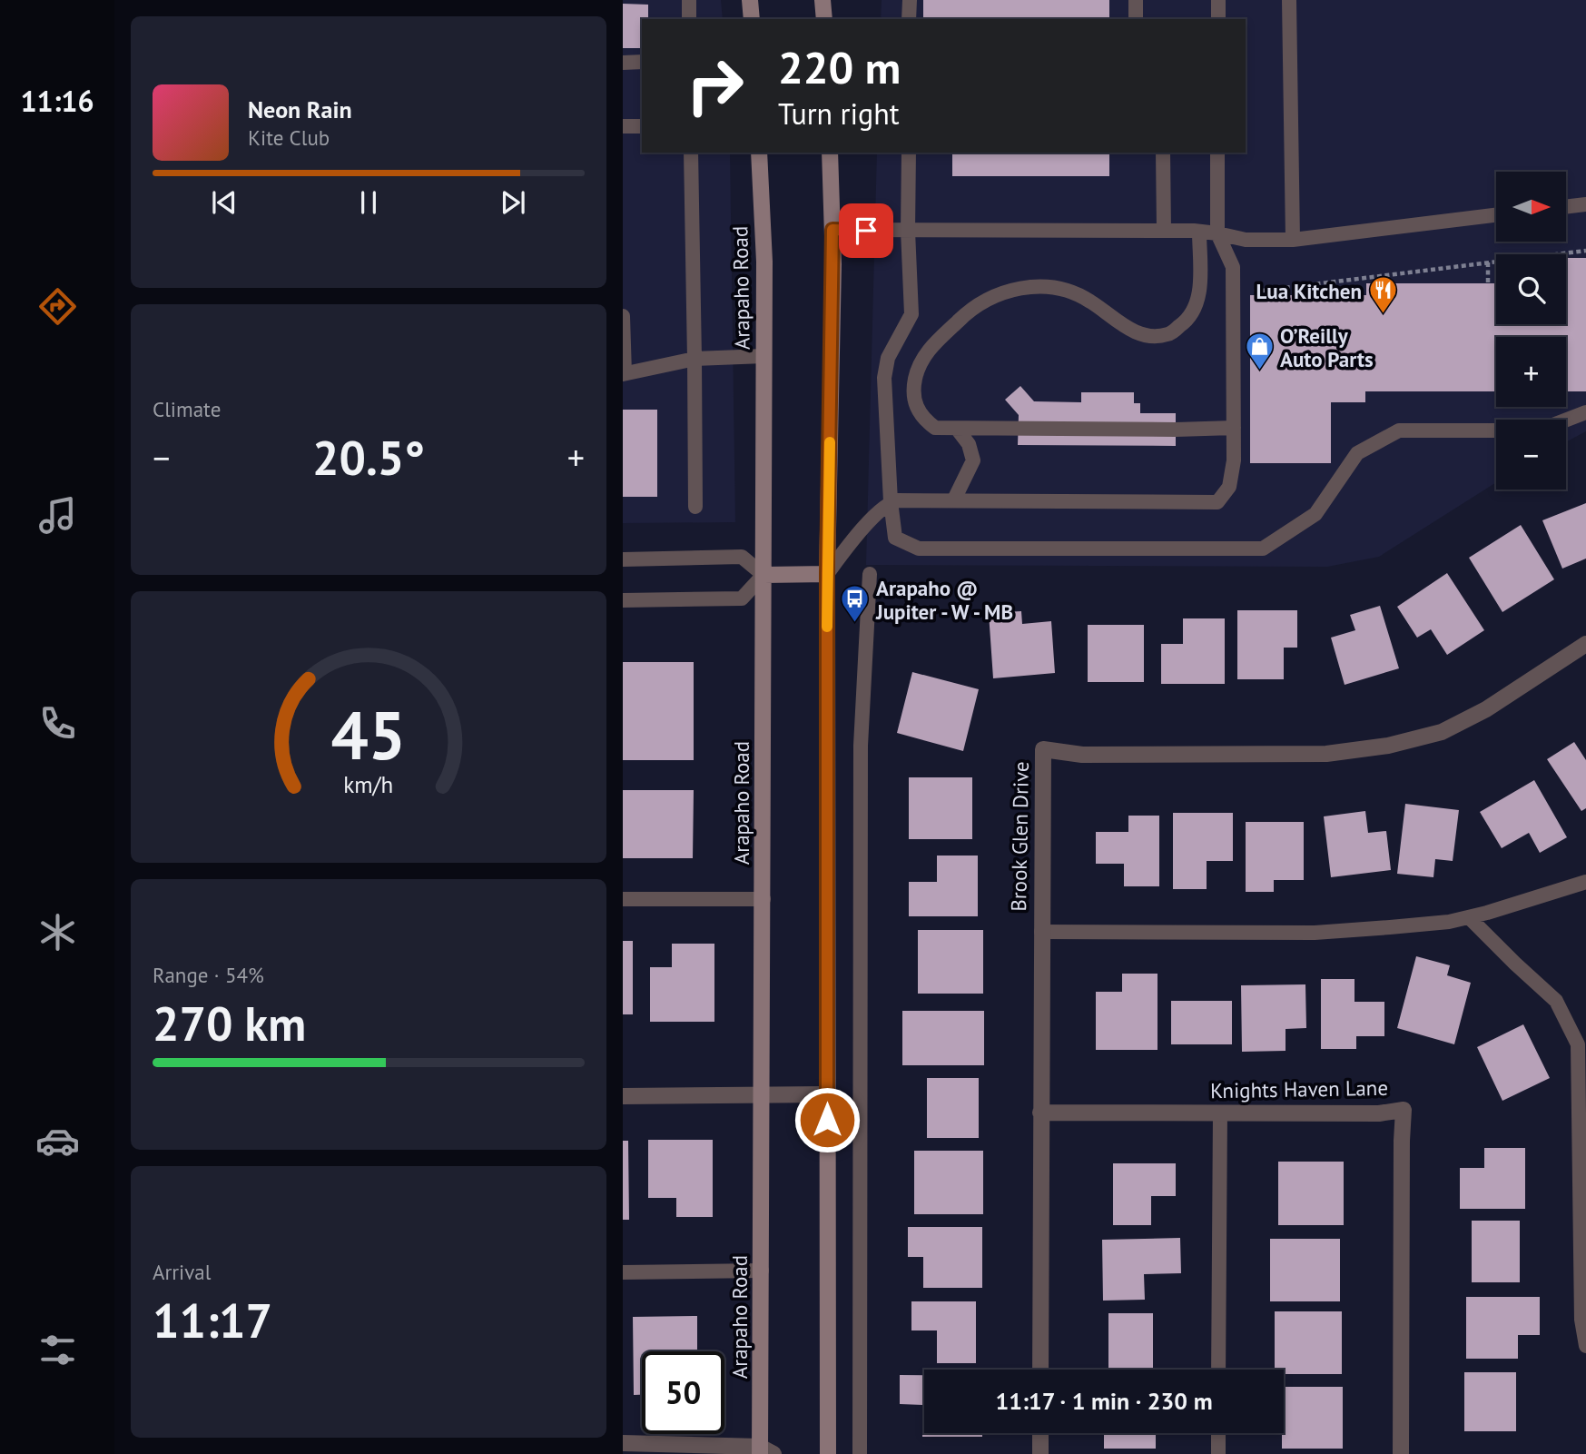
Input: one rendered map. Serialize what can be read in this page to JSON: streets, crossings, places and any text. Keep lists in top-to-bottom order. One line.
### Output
{"streets":{"main road":["Arapaho Road"],"street":["Brook Glen Drive","Knights Haven Lane"]},"crossings":[["Brook Glen Drive","Knights Haven Lane"]],"places":{"restaurant":["Lua Kitchen"],"shop":["O’Reilly Auto Parts"],"bus stop":["Arapaho @ Jupiter - W - MB"]},"north":"right","page":{"tabs":"11:16","turn":["220 m","Turn right"],"song":["Neon Rain","Kite Club"],"map_buttons":["+","−"],"tile":["Climate",["Range · 54%","270 km"],["Arrival","11:17"]],"heat":["−","20.5°","+"],"limit":"50","trip":"11:17 · 1 min · 230 m","gauge":["45","km/h"]}}
